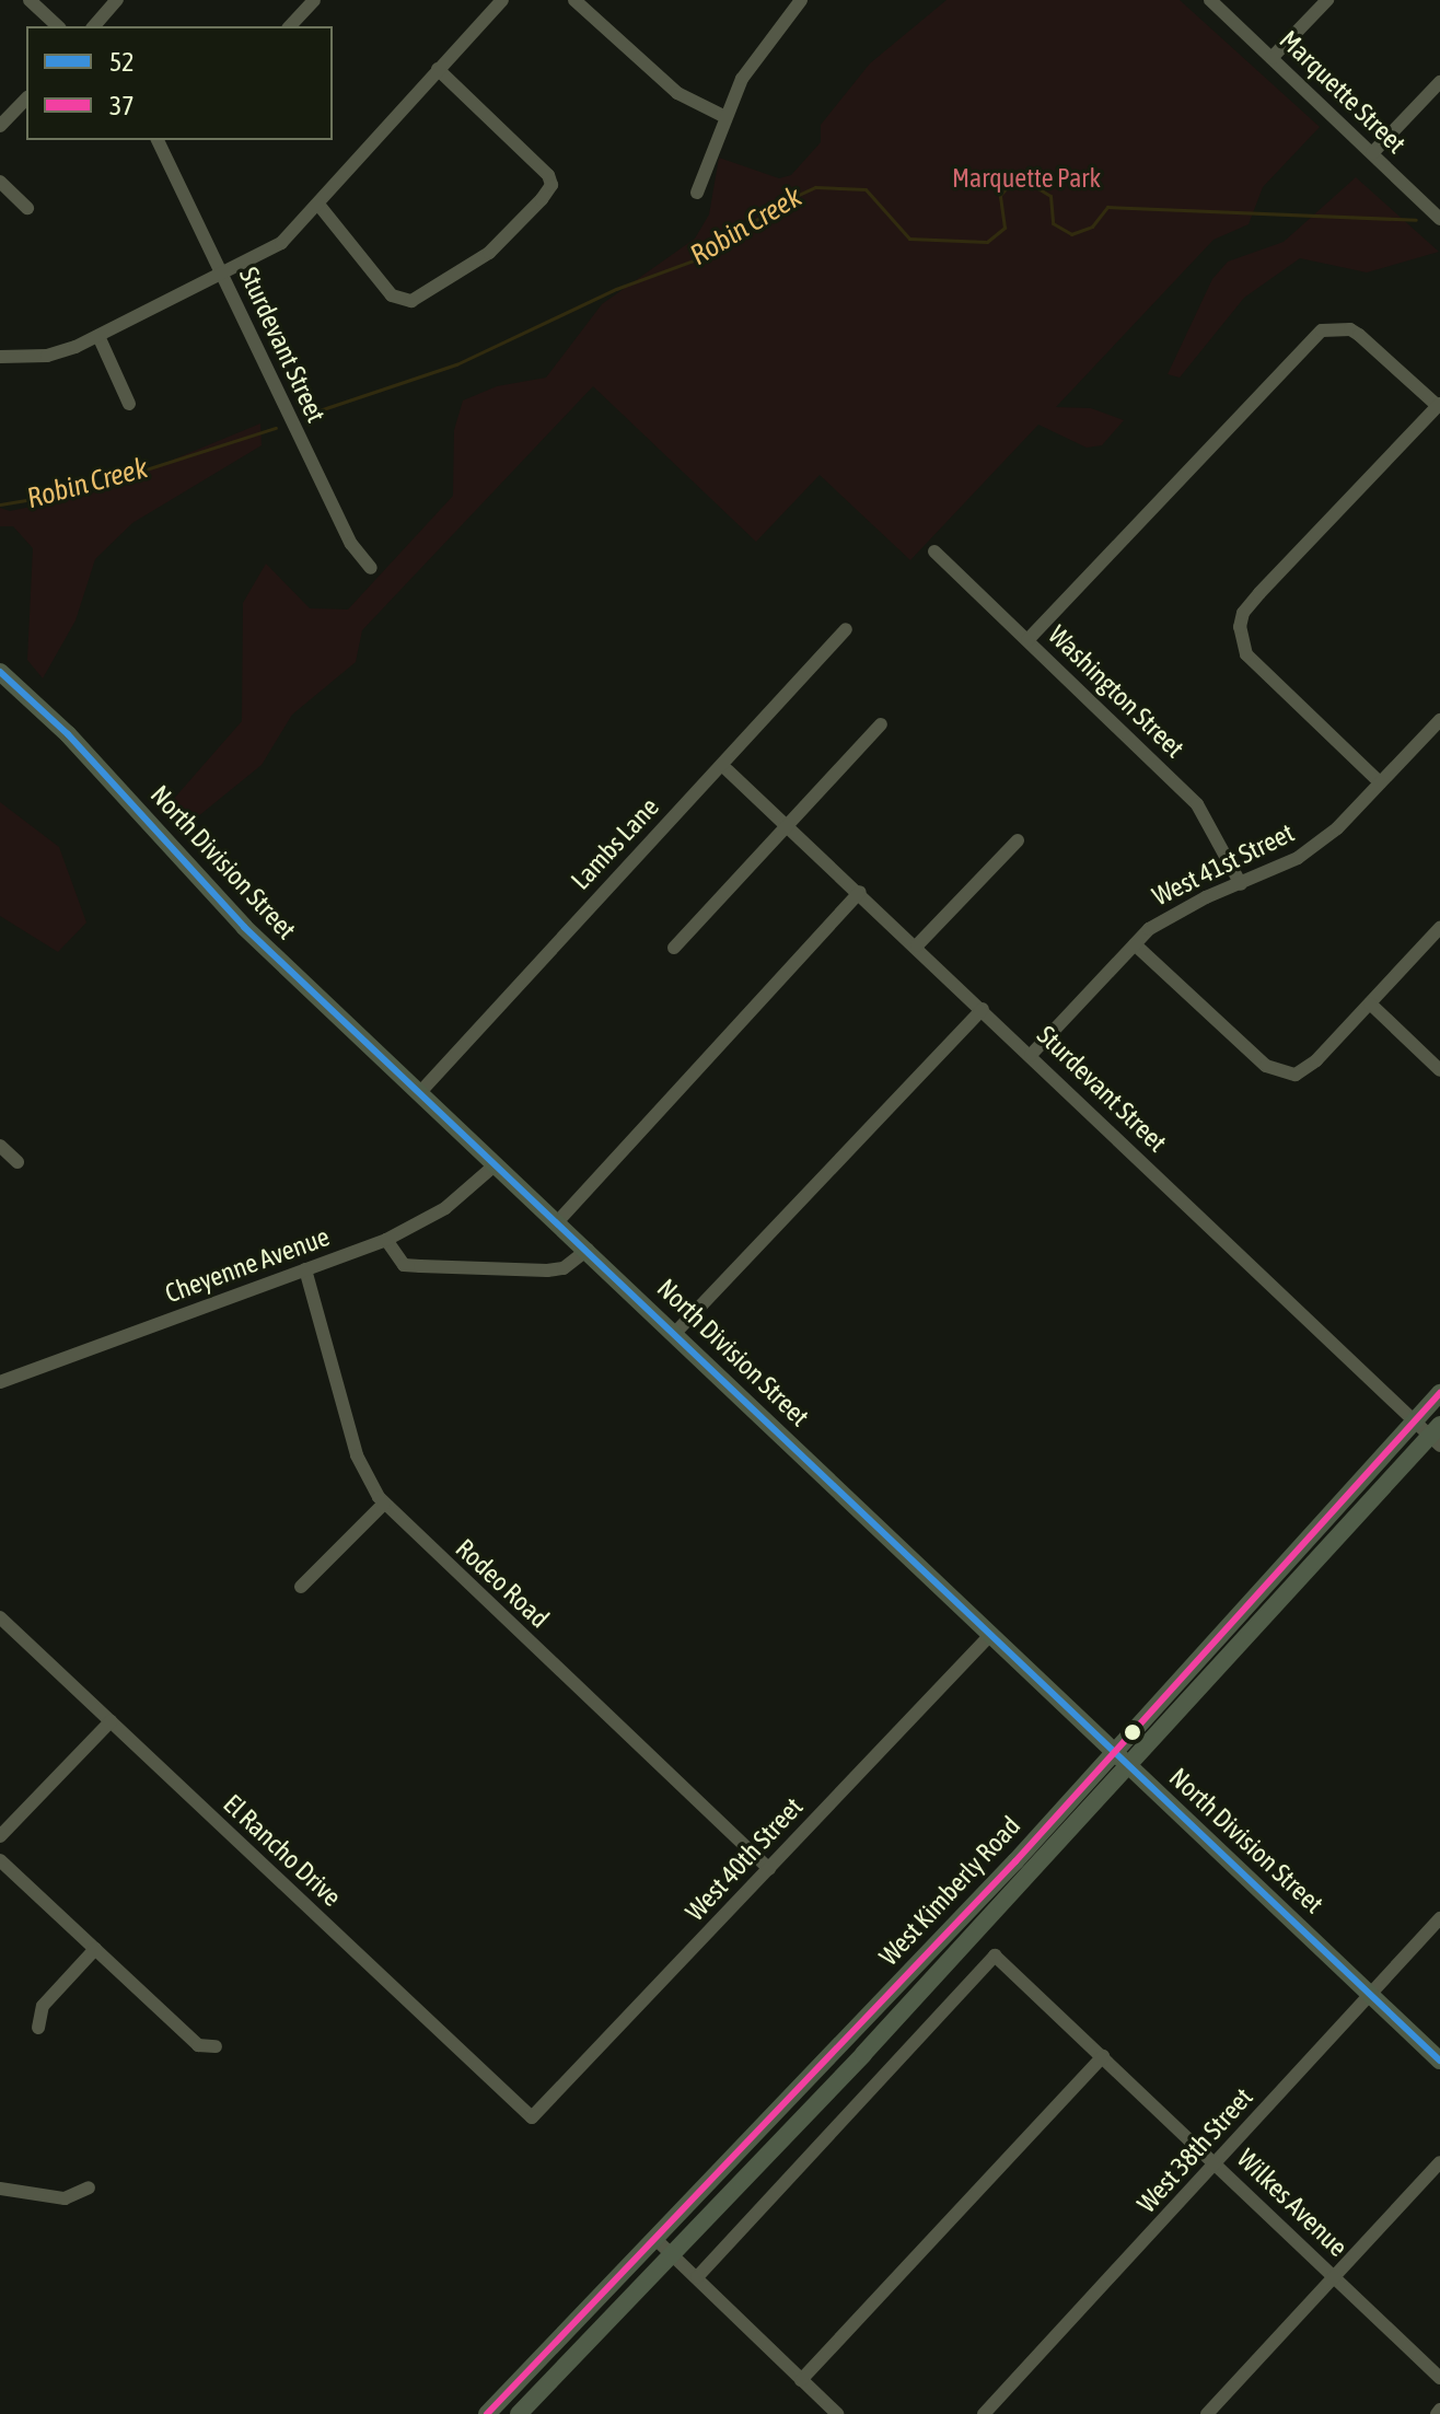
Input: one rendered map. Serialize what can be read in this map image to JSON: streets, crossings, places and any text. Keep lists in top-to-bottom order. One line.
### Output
{"streets":{"main road":["North Division Street","West Kimberly Road"],"street":["Marquette Street","Sturdevant Street","Washington Street","Lambs Lane","West 41st Street","Cheyenne Avenue","Rodeo Road","El Rancho Drive","West 40th Street","West 38th Street","Wilkes Avenue"]},"crossings":[["Sturdevant Street","West 41st Street"],["Sturdevant Street","West Kimberly Road"],["Washington Street","West 41st Street"],["Lambs Lane","North Division Street"],["North Division Street","Cheyenne Avenue"],["North Division Street","West 40th Street"],["North Division Street","West Kimberly Road"],["North Division Street","West 38th Street"],["Cheyenne Avenue","Rodeo Road"],["Rodeo Road","West 40th Street"],["El Rancho Drive","West 40th Street"],["West 38th Street","Wilkes Avenue"]],"water":["Robin Creek"],"parks":["Marquette Park"],"lines":["transit line 52","transit line 37"],"legend":["52","37"]}
